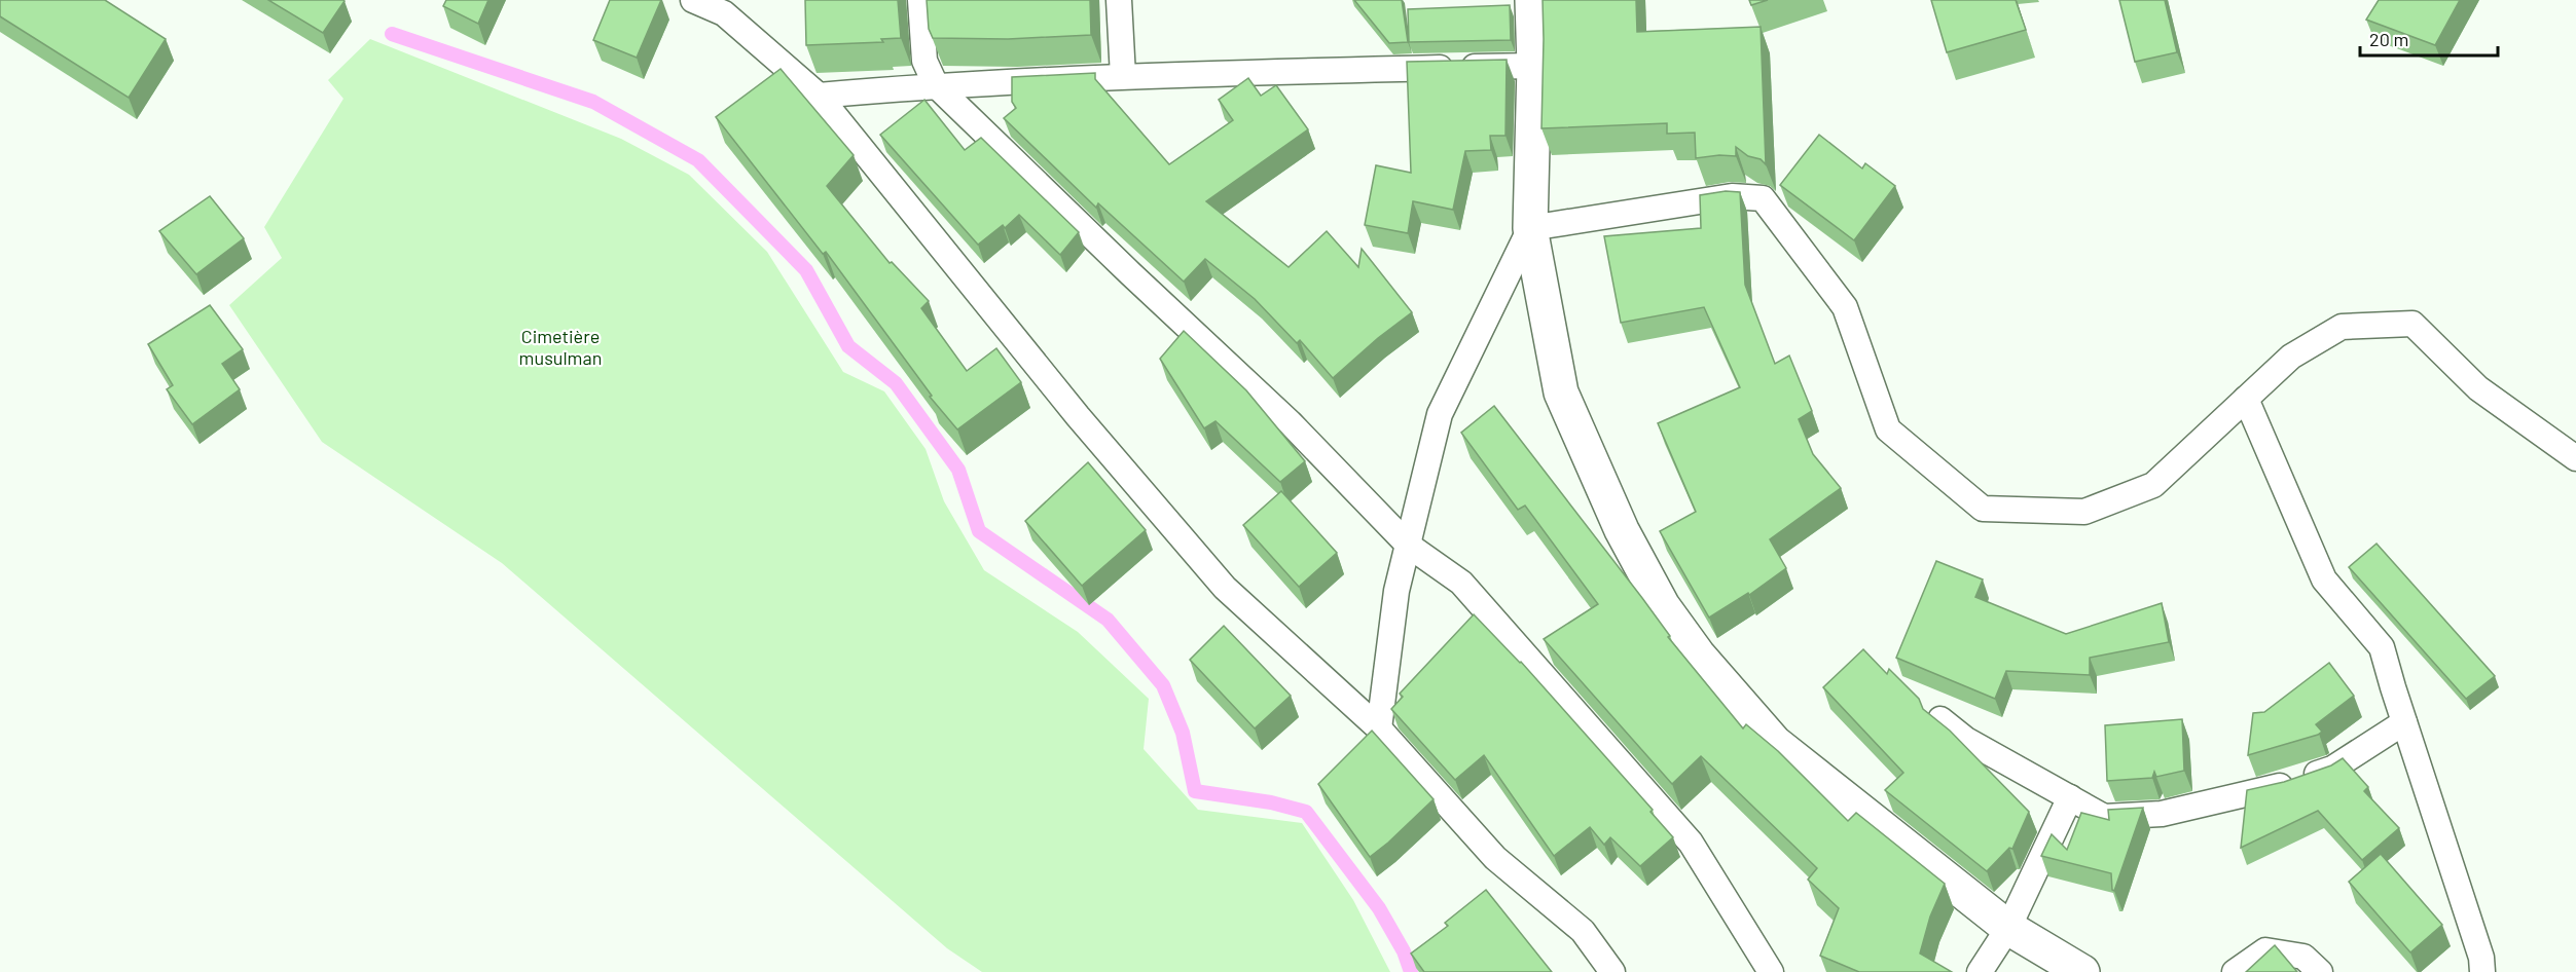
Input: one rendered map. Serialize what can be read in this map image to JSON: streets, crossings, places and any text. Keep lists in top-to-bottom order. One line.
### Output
{"parks":["Cimetière musulman"],"scale_bar":"20 m"}
